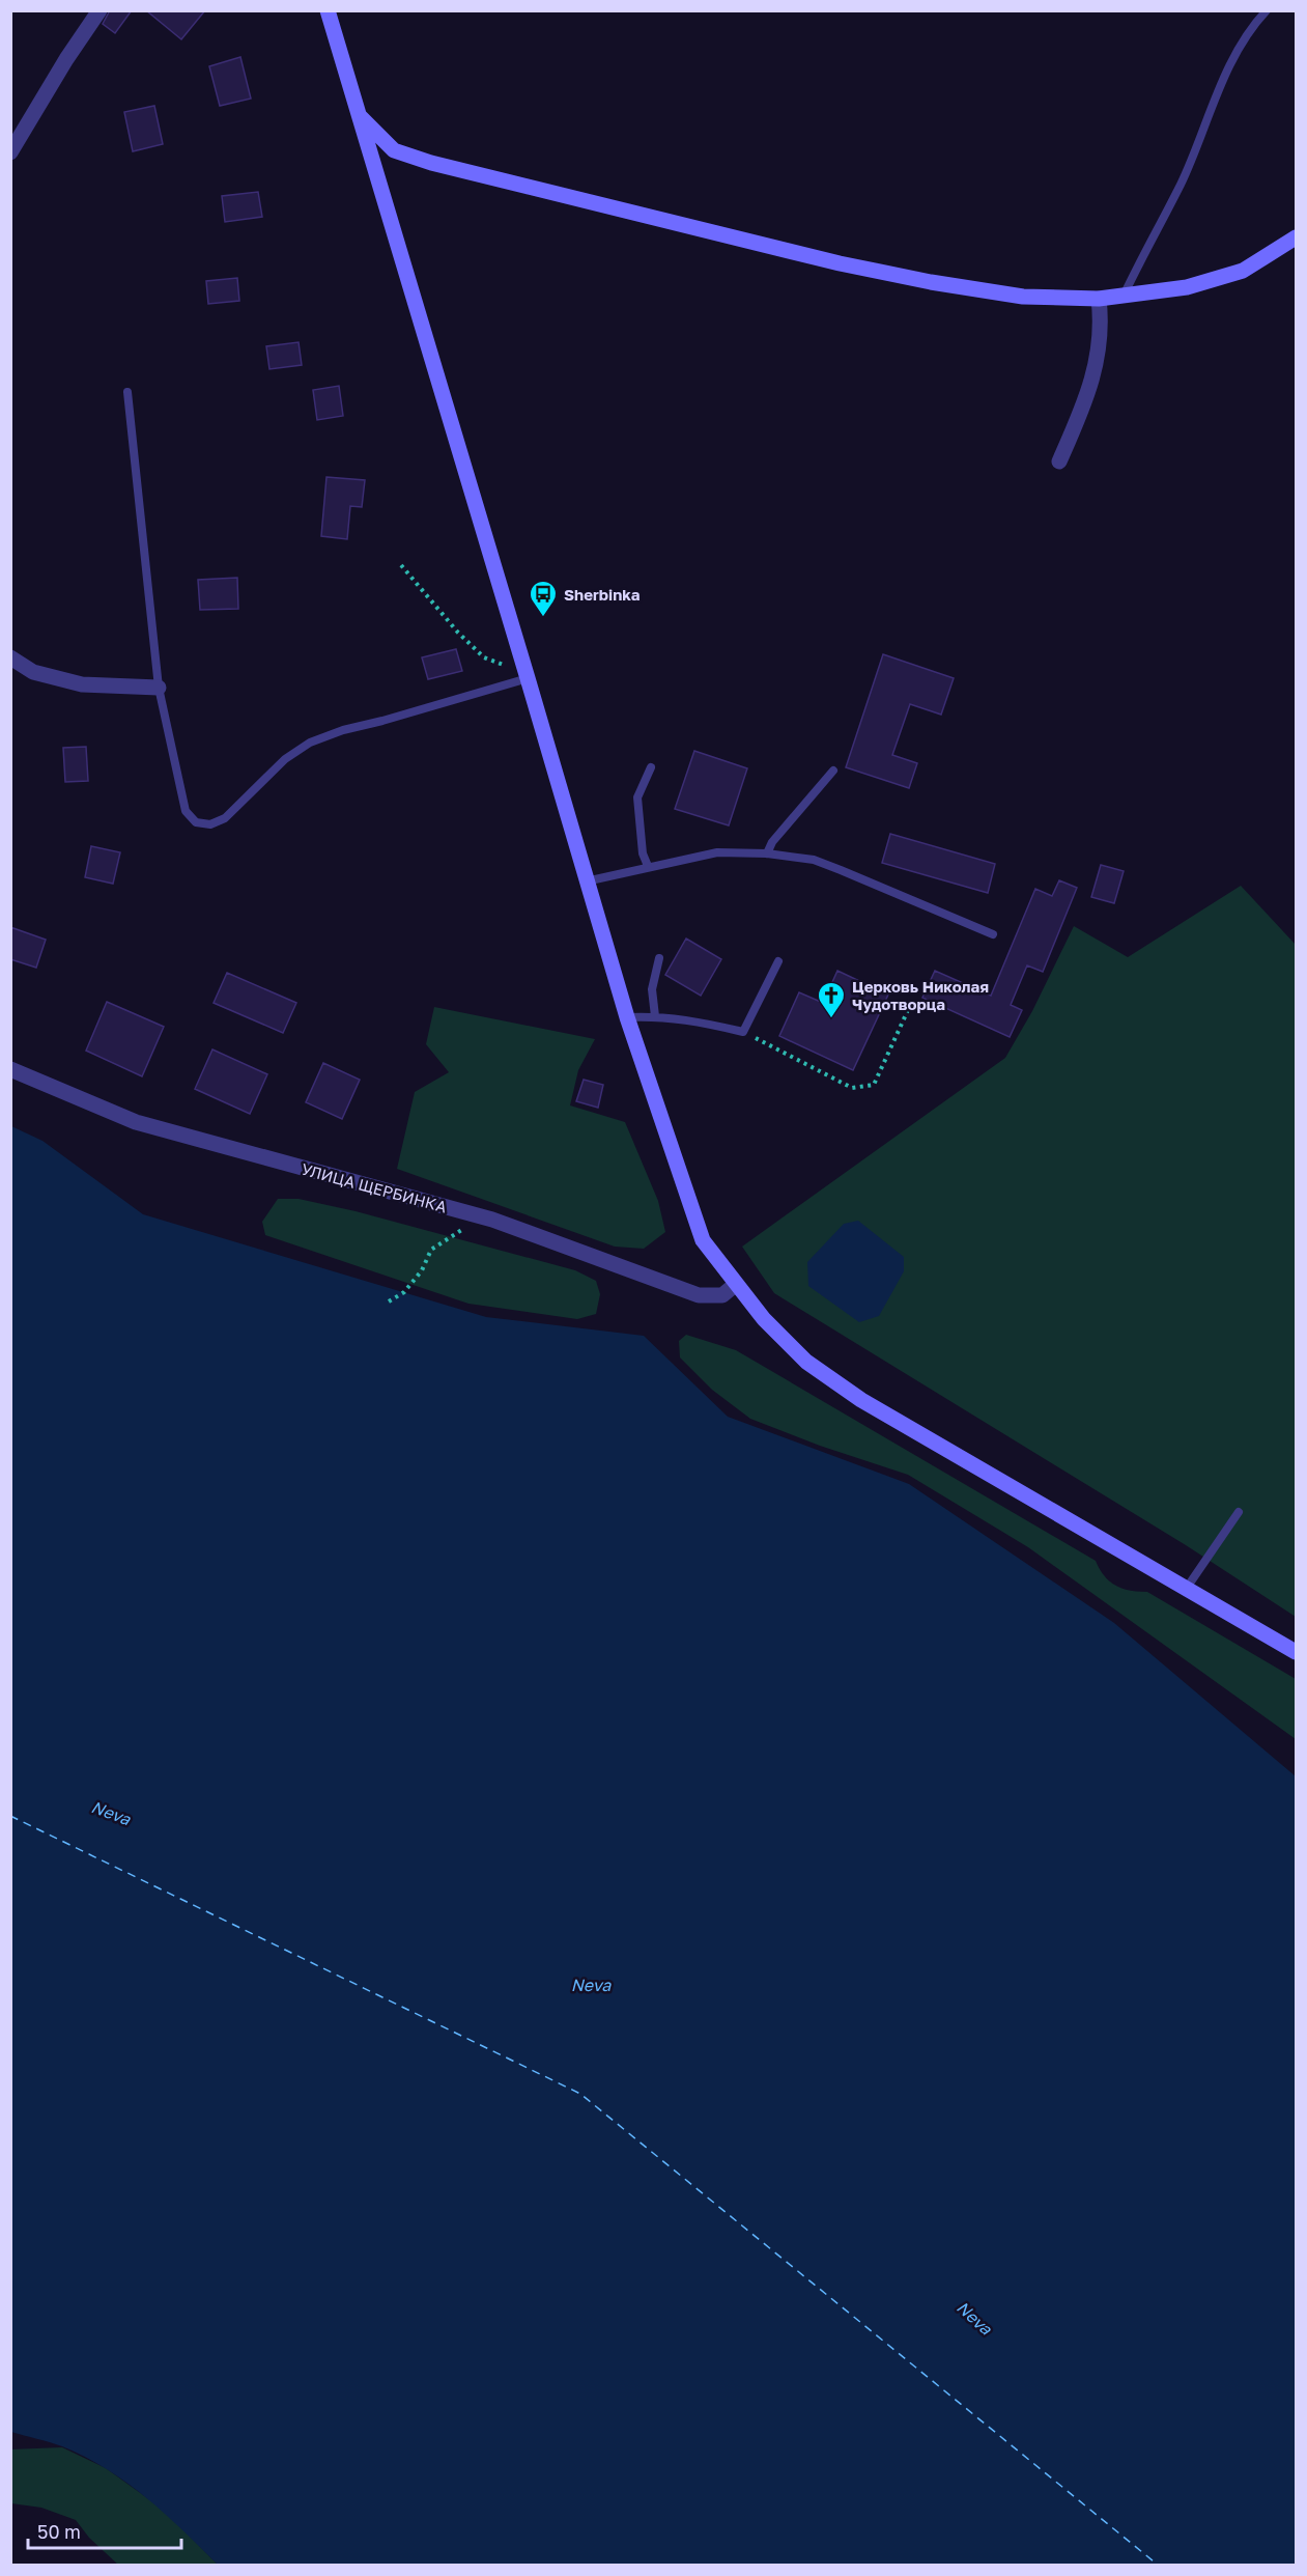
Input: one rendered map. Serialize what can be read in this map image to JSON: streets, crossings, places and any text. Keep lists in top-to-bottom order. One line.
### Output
{"streets":{"street":["УЛИЦА ЩЕРБИНКА"]},"water":["Neva"],"places":{"bus stop":["Sherbinka"],"church":["Церковь Николая Чудотворца"]},"scale_bar":"50 m"}
